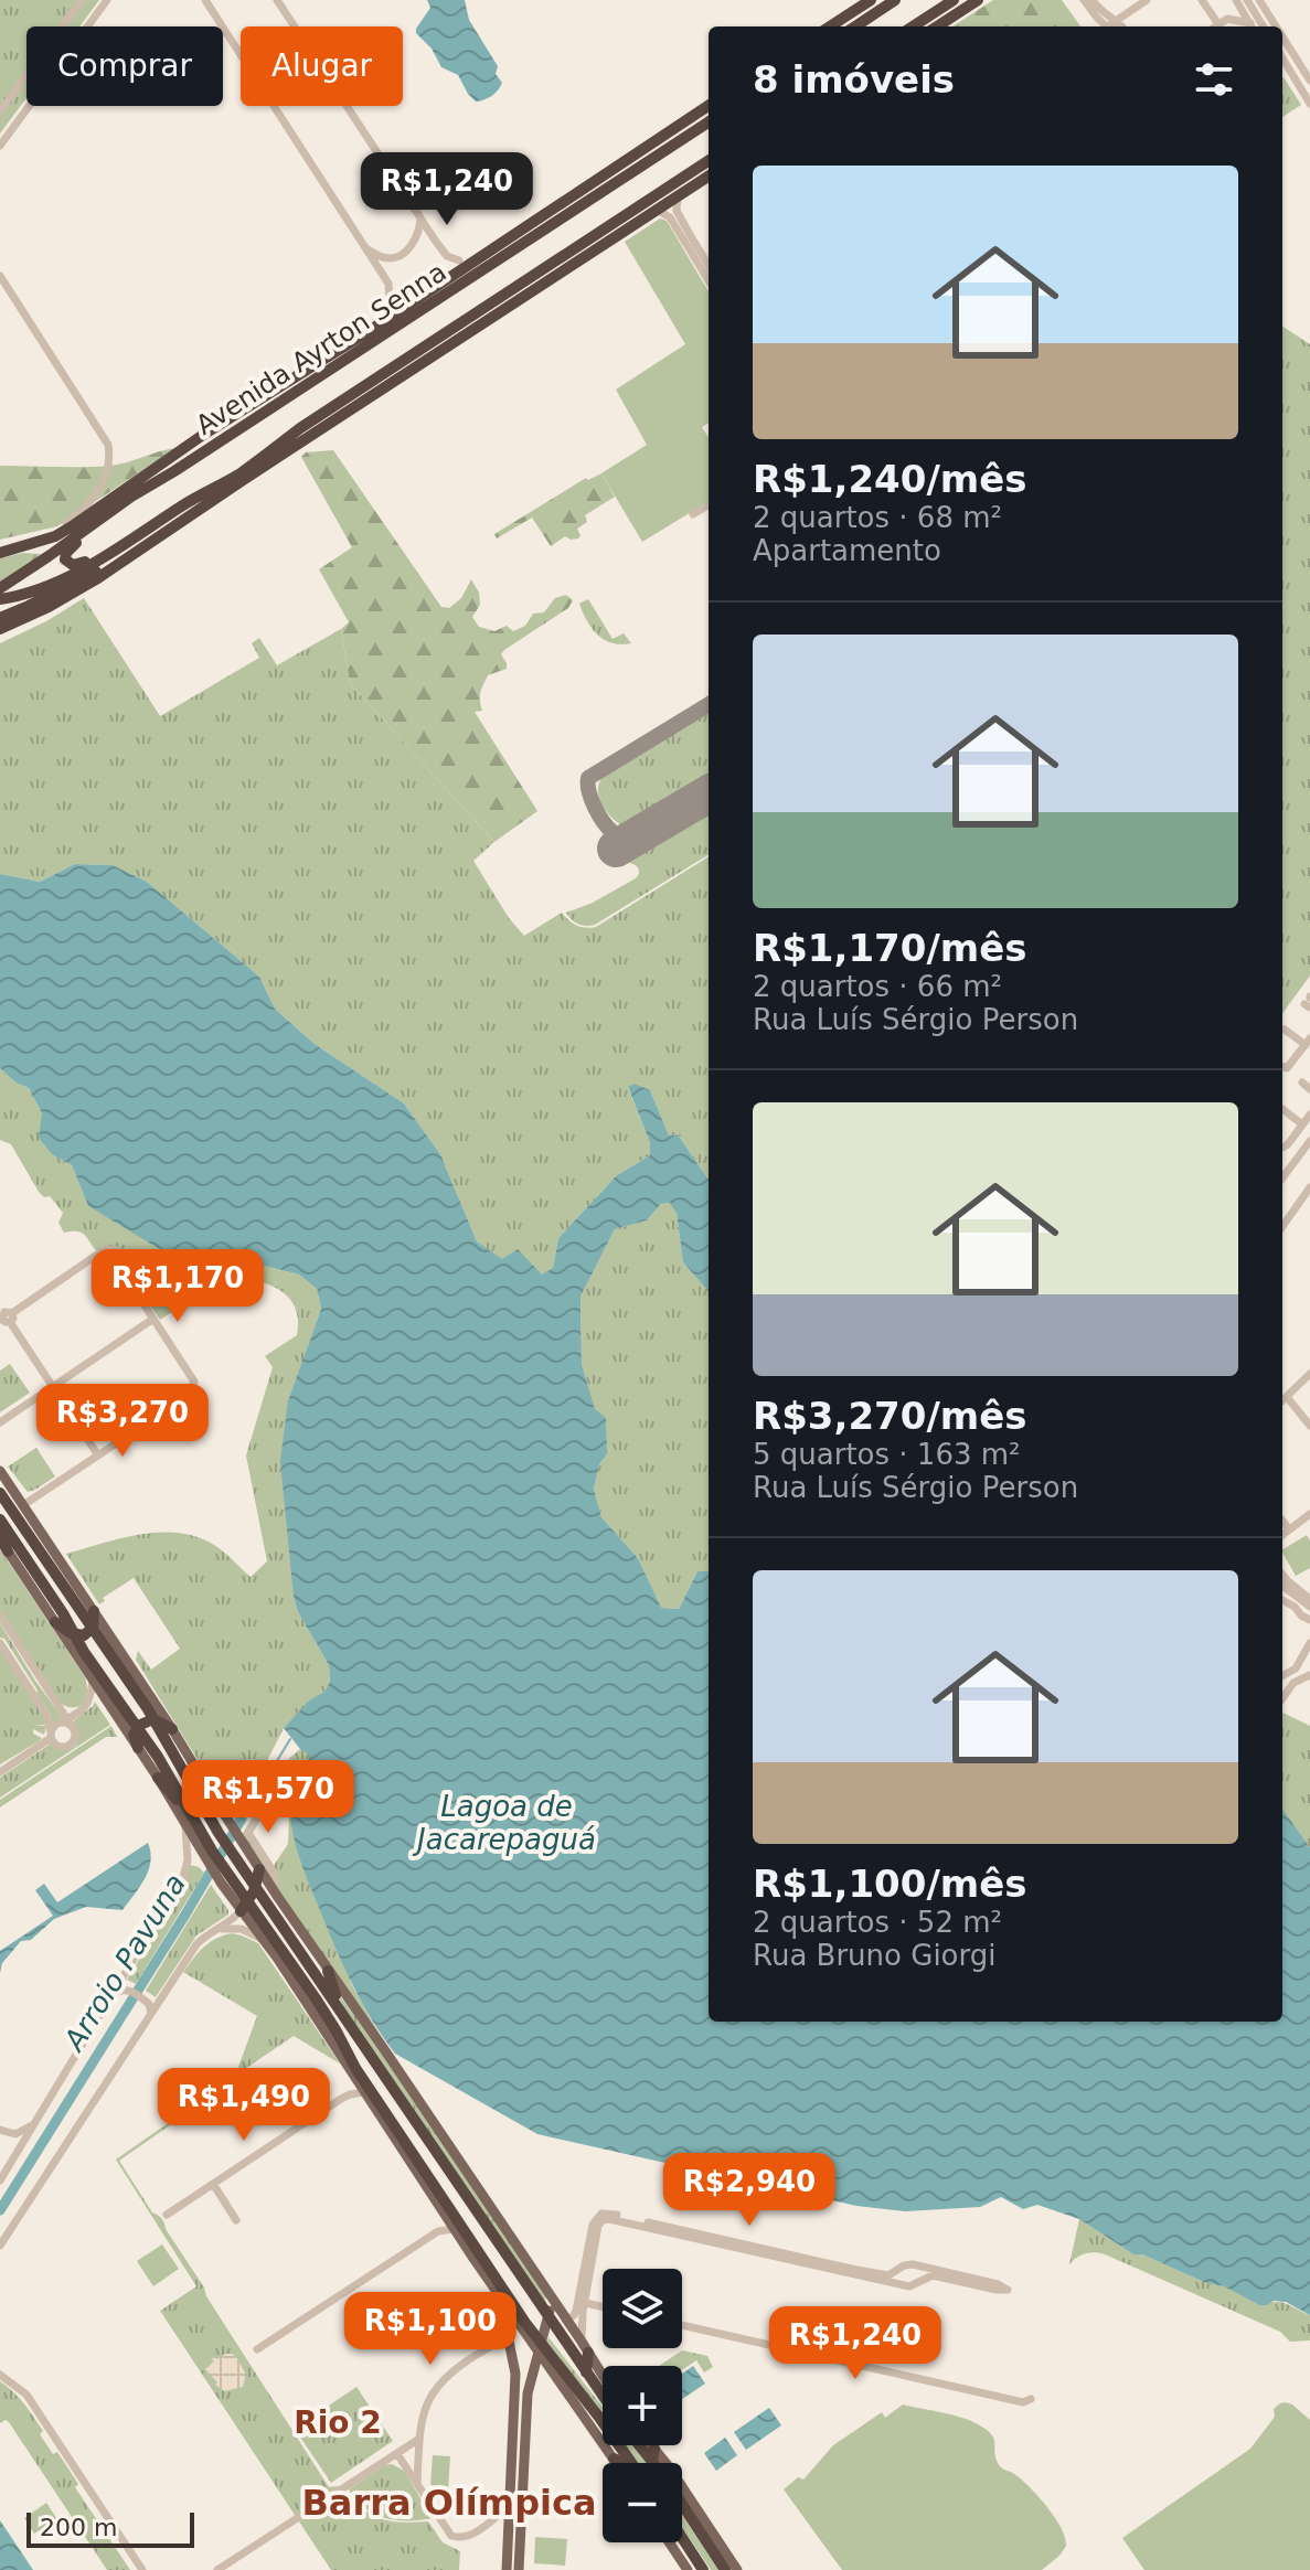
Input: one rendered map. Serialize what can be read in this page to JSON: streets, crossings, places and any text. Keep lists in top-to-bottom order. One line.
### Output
{"streets":{"highway":["Avenida Ayrton Senna"]},"districts":["Rio 2","Barra Olímpica"],"water":["Lagoa de Jacarepaguá","Arroio Pavuna"],"scale_bar":"200 m","page":{"chip":["Comprar","Alugar"],"heading":"8 imóveis","list":[{"name":"R$1,240/mês","note":"2 quartos · 68 m² · Apartamento"},{"name":"R$1,170/mês","note":"2 quartos · 66 m² · Rua Luís Sérgio Person"},{"name":"R$3,270/mês","note":"5 quartos · 163 m² · Rua Luís Sérgio Person"},{"name":"R$1,100/mês","note":"2 quartos · 52 m² · Rua Bruno Giorgi"}],"price":["R$1,240","R$1,170","R$3,270","R$1,570","R$1,490","R$2,940","R$1,100","R$1,240"],"map_buttons":["+","−"],"scale":"200 m"}}
